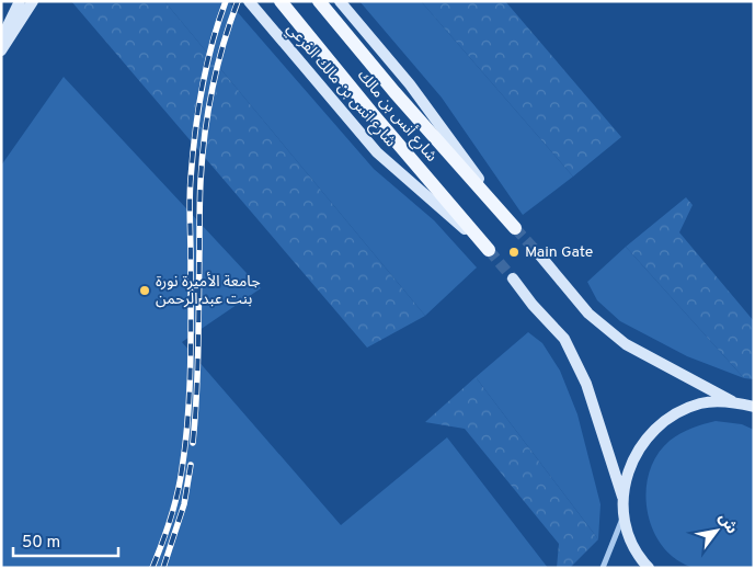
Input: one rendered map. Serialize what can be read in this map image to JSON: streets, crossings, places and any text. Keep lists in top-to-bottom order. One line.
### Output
{"streets":{"main road":["شارع انس بن مالك الفرعي","شارع أنس بن مالك"]},"crossings":[["شارع انس بن مالك الفرعي","شارع أنس بن مالك"]],"places":["Main Gate","جامعة الأميرة نورة بنت عبد الرحمن"],"scale_bar":"50 m","north":"top right"}
